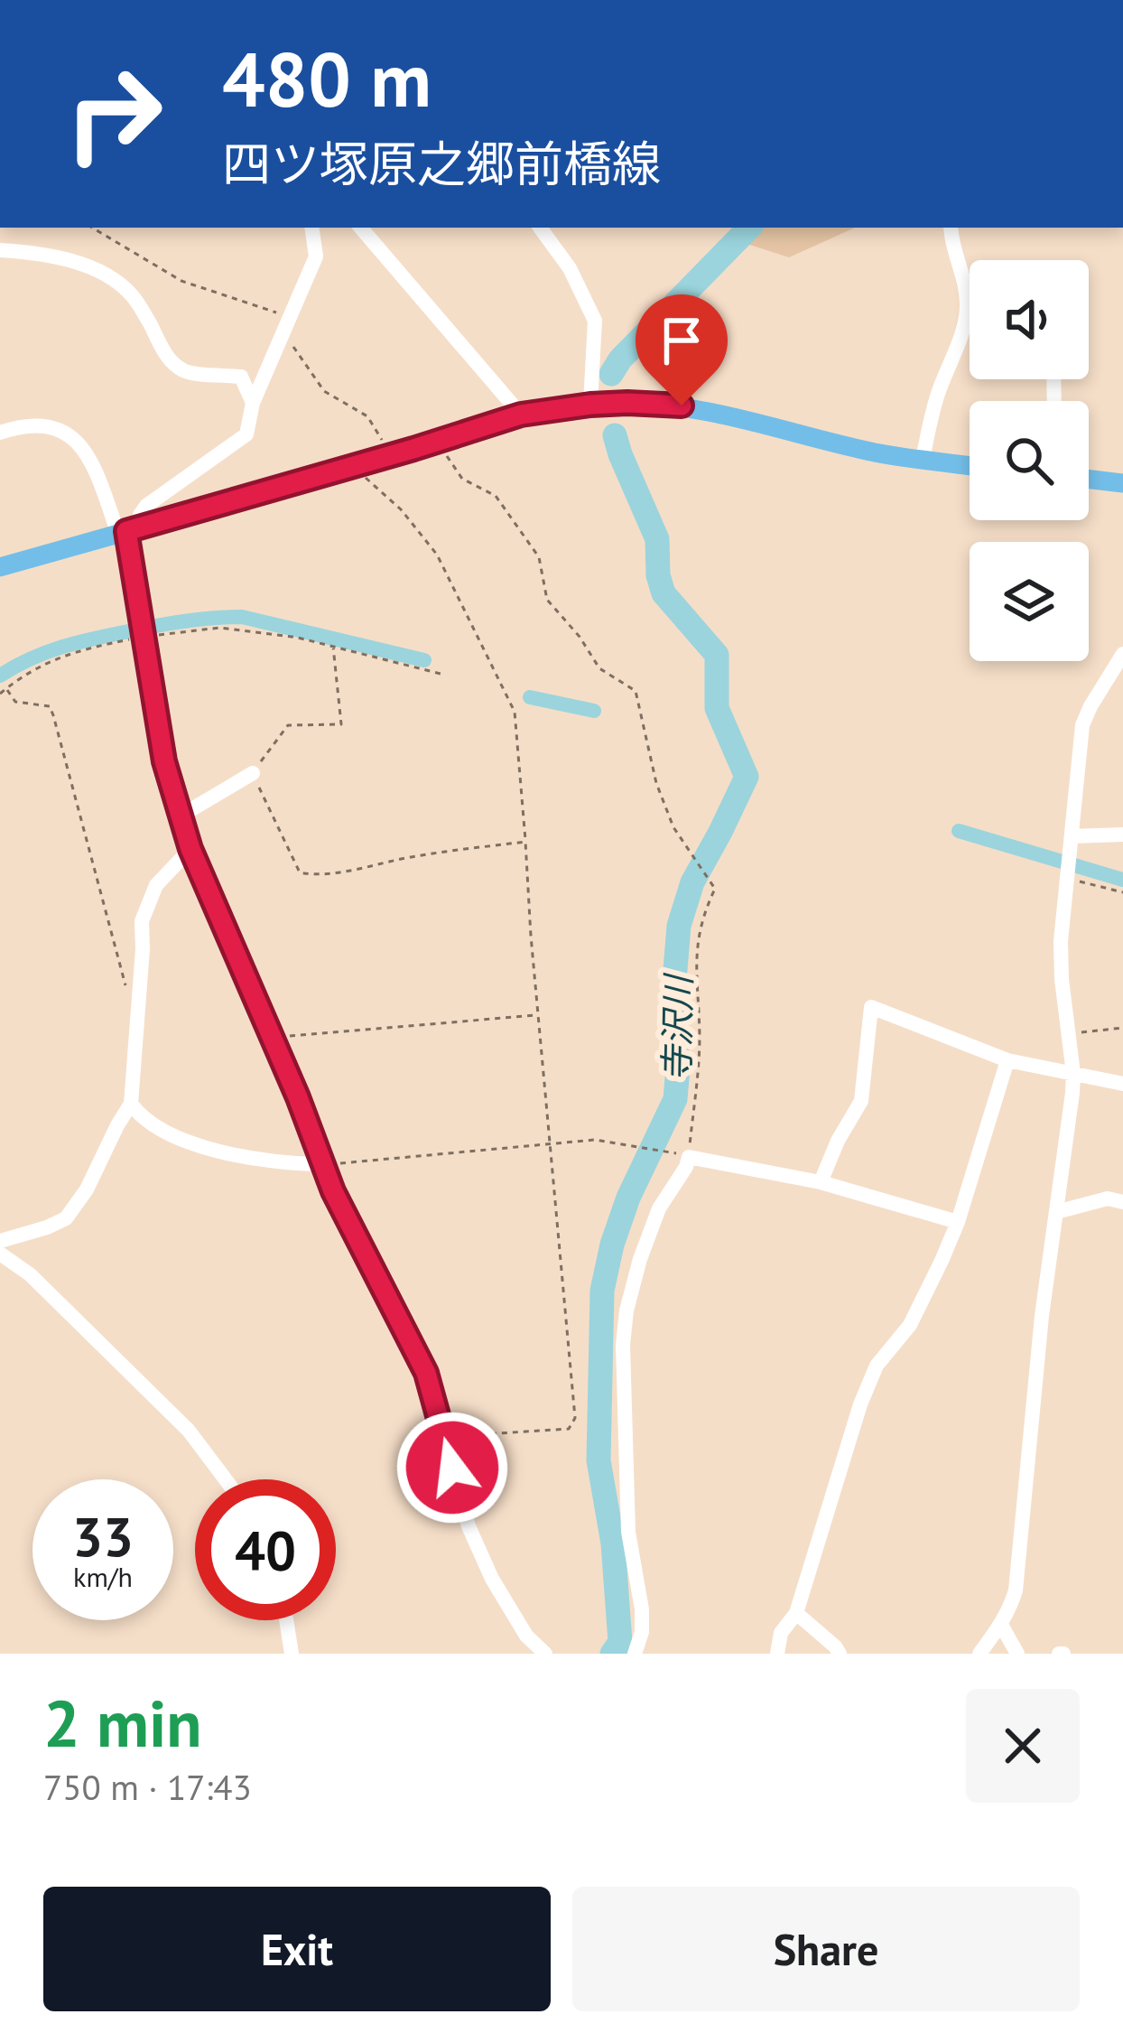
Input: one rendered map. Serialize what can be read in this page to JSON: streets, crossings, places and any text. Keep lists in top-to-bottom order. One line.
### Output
{"water":["寺沢川"],"page":{"turn":["480 m","四ツ塚原之郷前橋線"],"speed":"33 km/h","limit":"40","heading":["2 min","750 m · 17:43"],"buttons":["Exit","Share"]}}
